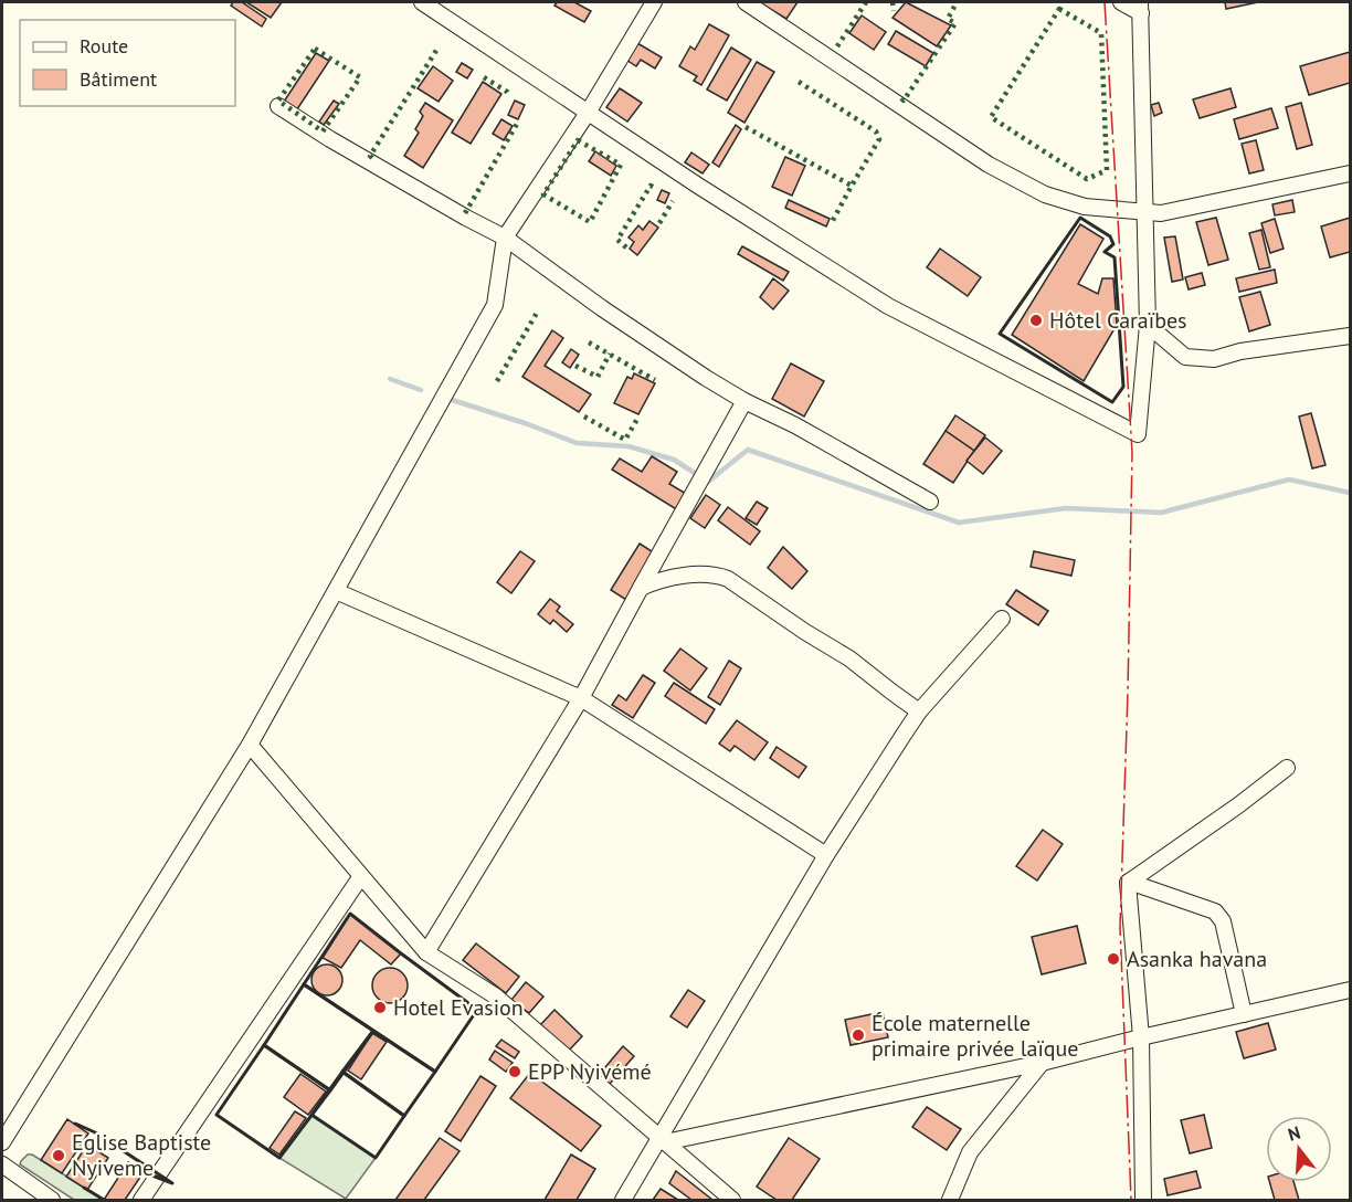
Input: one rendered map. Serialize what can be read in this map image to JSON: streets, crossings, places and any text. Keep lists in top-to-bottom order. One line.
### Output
{"places":["Hôtel Caraïbes","Asanka havana","Hotel Evasion","École maternelle primaire privée laïque","EPP Nyivémé","Eglise Baptiste Nyiveme"],"legend":["Route","Bâtiment"],"north":"top"}
